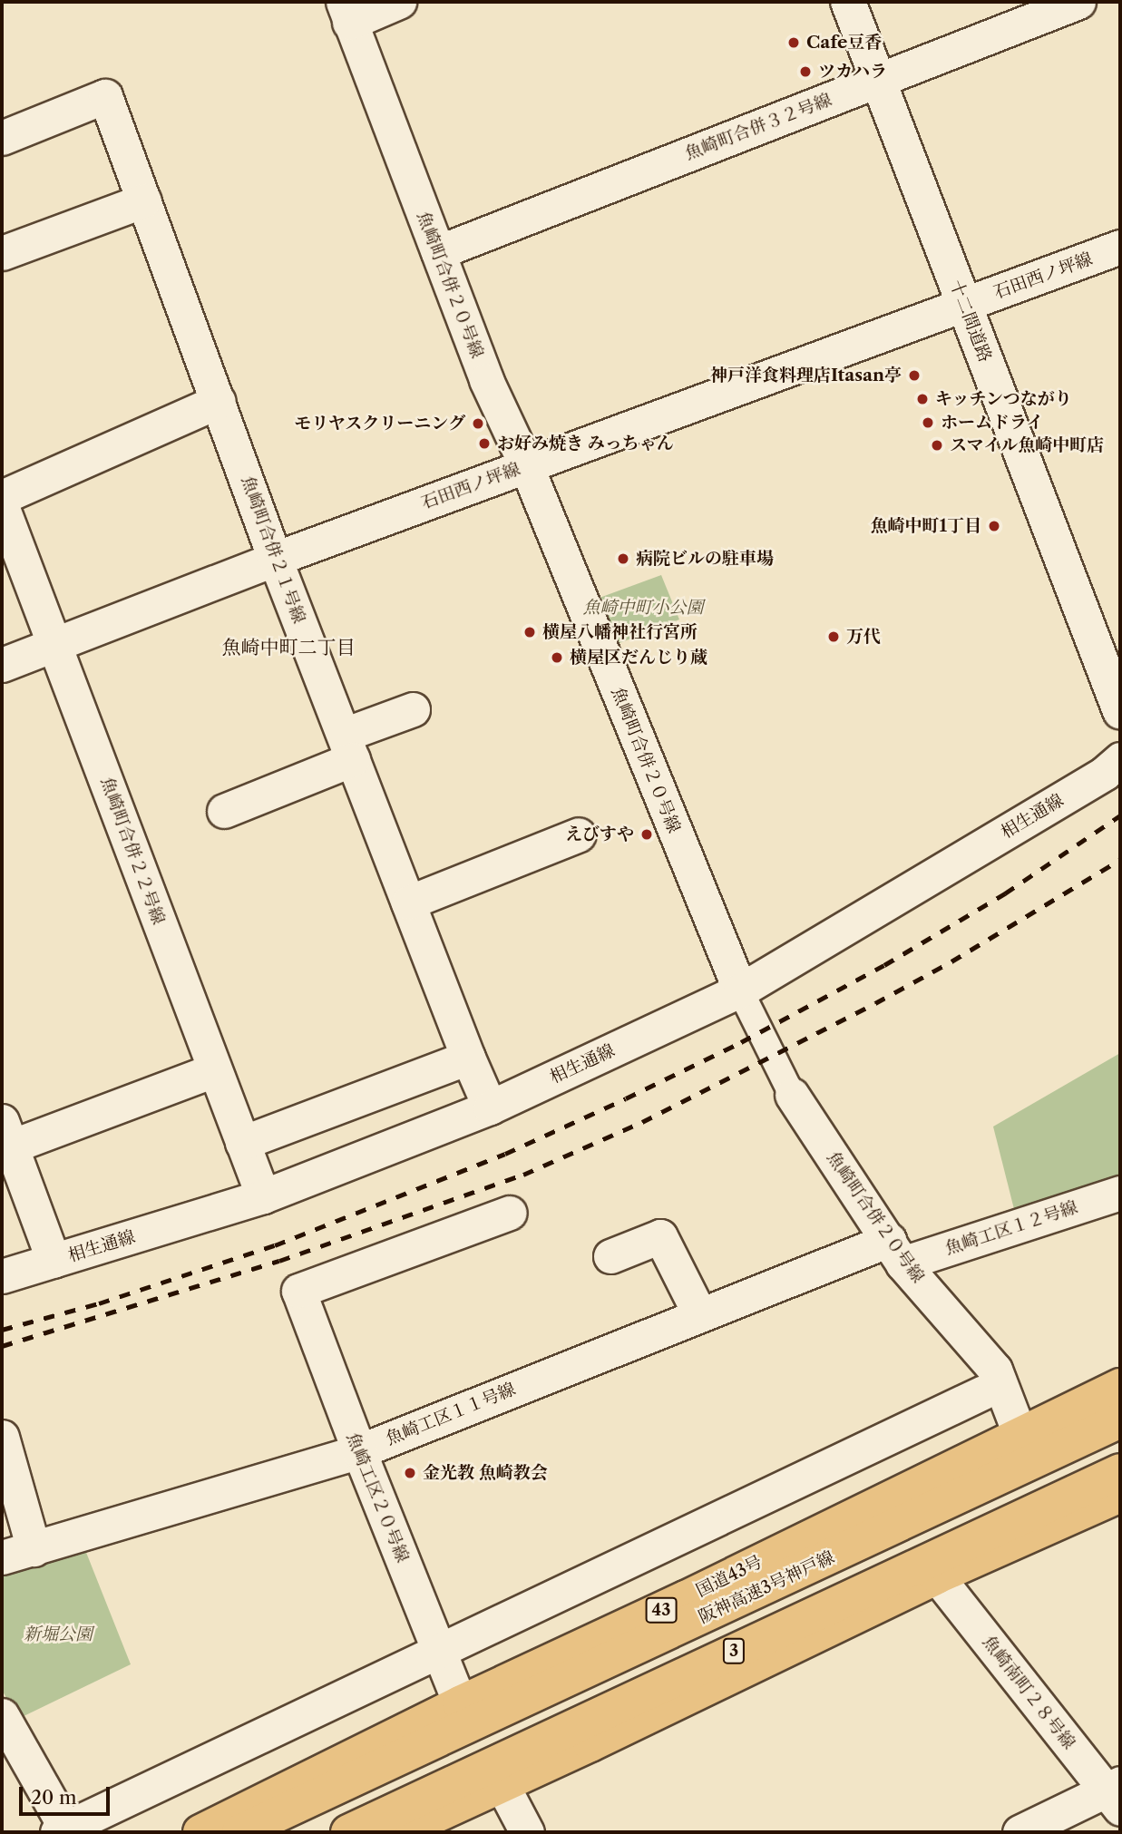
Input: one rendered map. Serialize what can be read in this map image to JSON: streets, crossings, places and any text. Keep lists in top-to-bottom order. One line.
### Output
{"streets":{"highway":["国道43号","阪神高速3号神戸線","43","3"],"street":["魚崎町合併３２号線","石田西ノ坪線","魚崎町合併２０号線","十二間道路","魚崎町合併２１号線","相生通線","魚崎町合併２２号線","魚崎工区１２号線","魚崎工区１１号線","魚崎工区２０号線","魚崎南町２８号線"]},"crossings":[["魚崎町合併３２号線","魚崎町合併２０号線"],["魚崎町合併３２号線","十二間道路"],["石田西ノ坪線","魚崎町合併２０号線"],["石田西ノ坪線","十二間道路"],["石田西ノ坪線","魚崎町合併２１号線"],["石田西ノ坪線","魚崎町合併２２号線"],["魚崎町合併２０号線","相生通線"],["魚崎町合併２０号線","魚崎工区１２号線"],["魚崎町合併２０号線","魚崎工区１１号線"],["魚崎町合併２０号線","国道43号"],["魚崎町合併２１号線","相生通線"],["相生通線","魚崎町合併２２号線"],["魚崎工区１２号線","魚崎工区１１号線"],["魚崎工区１１号線","魚崎工区２０号線"],["魚崎工区２０号線","国道43号"]],"districts":["魚崎中町二丁目"],"parks":["魚崎中町小公園","新堀公園"],"places":["Cafe豆香","ツカハラ","神戸洋食料理店Itasan亭","キッチンつながり","ホームドライ","モリヤスクリーニング","お好み焼き みっちゃん","スマイル魚崎中町店","魚崎中町1丁目","病院ビルの駐車場","横屋八幡神社行宮所","万代","横屋区だんじり蔵","えびすや","金光教 魚崎教会"],"scale_bar":"20 m"}
